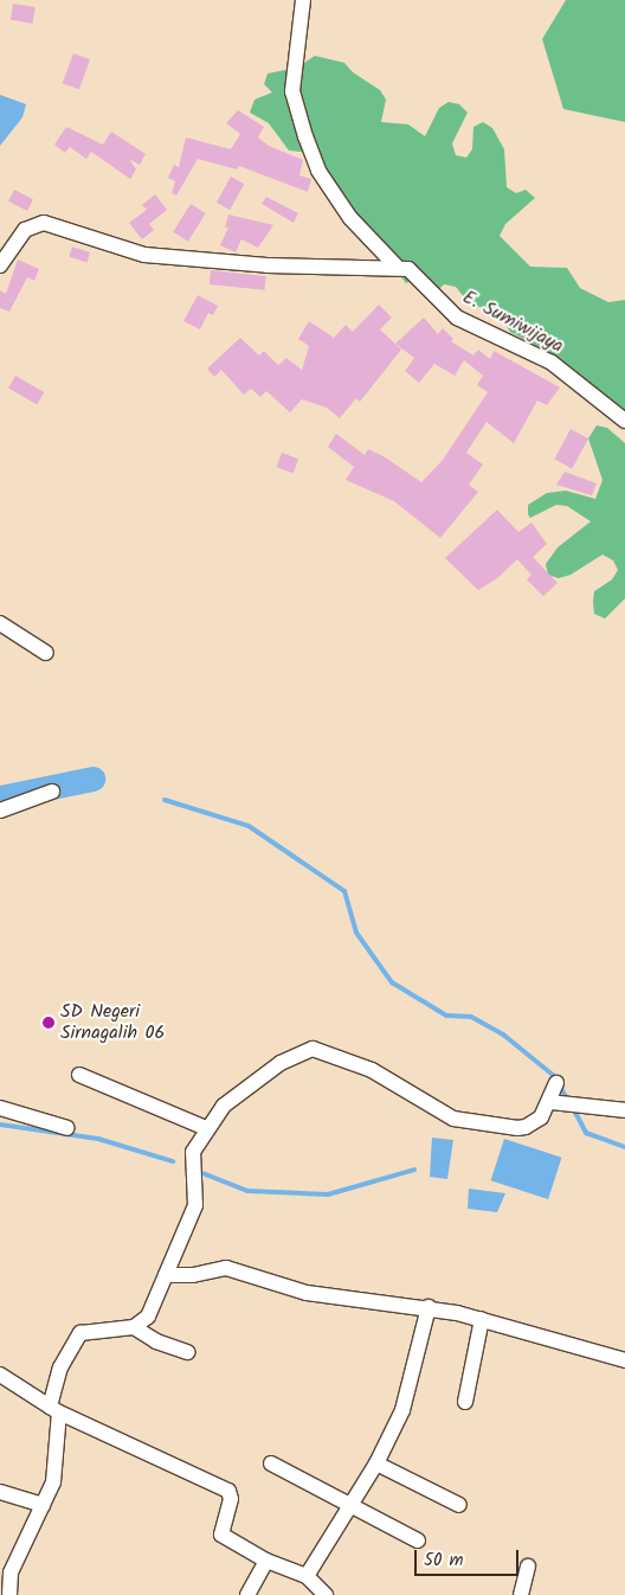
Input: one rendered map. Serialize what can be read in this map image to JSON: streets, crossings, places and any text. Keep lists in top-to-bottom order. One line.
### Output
{"streets":{"street":["E. Sumiwijaya"]},"places":["SD Negeri Sirnagalih 06"],"scale_bar":"50 m"}
